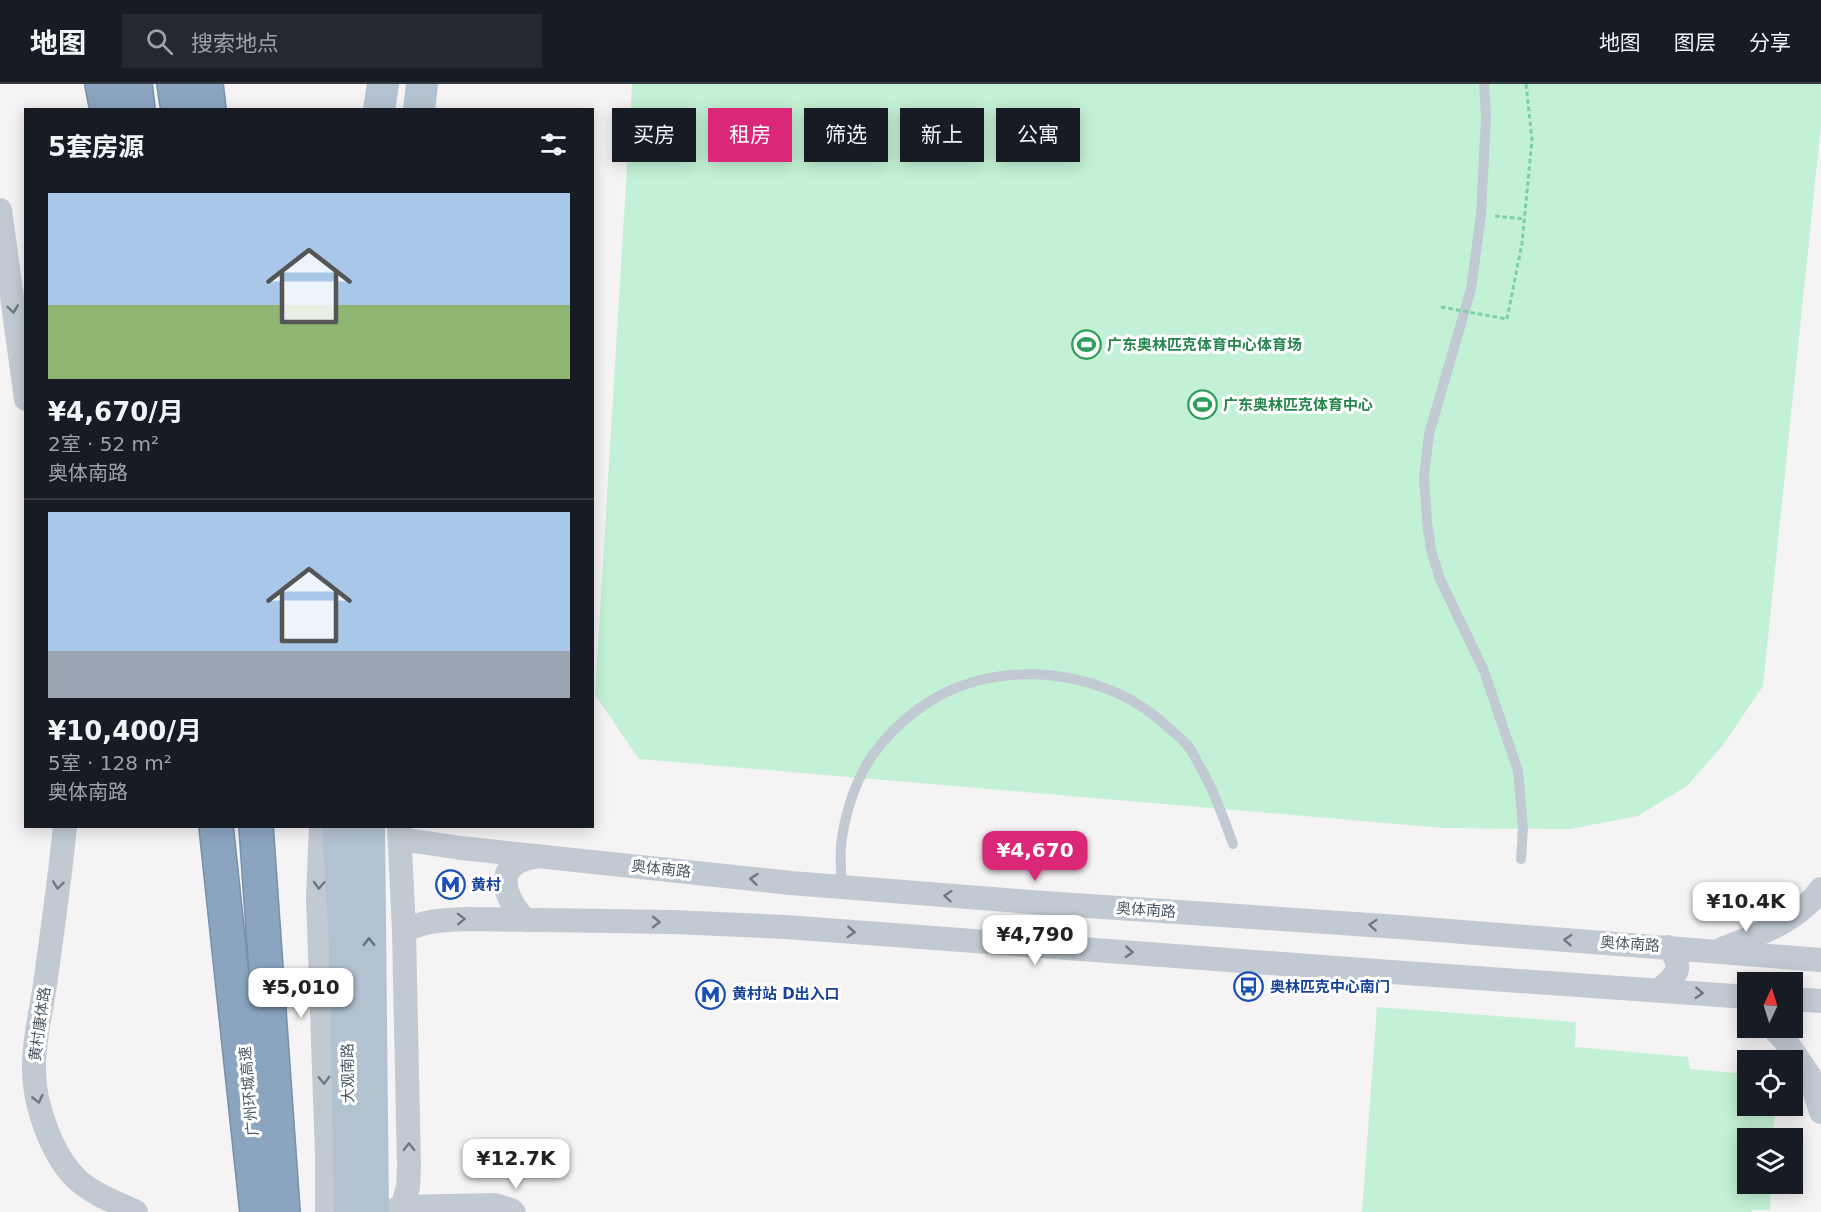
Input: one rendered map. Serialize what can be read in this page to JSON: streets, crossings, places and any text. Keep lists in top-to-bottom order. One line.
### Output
{"streets":{"highway":["广州环城高速"],"main road":["大观南路"],"street":["奥体南路","黄村康体路"]},"one_way":["黄村康体路"],"places":{"sports":["广东奥林匹克体育中心体育场","广东奥林匹克体育中心"],"metro station":["黄村","黄村站 D出入口"],"bus stop":["奥林匹克中心南门"]},"north":"top","page":{"header":"地图","search":"搜索地点","nav":["地图","图层","分享"],"chip":["买房","租房","筛选","新上","公寓"],"heading":"5套房源","list":[{"name":"¥4,670/月","note":"2室 · 52 m² · 奥体南路"},{"name":"¥10,400/月","note":"5室 · 128 m² · 奥体南路"}],"price":["¥4,670","¥10.4K","¥4,790","¥5,010","¥12.7K"]}}
